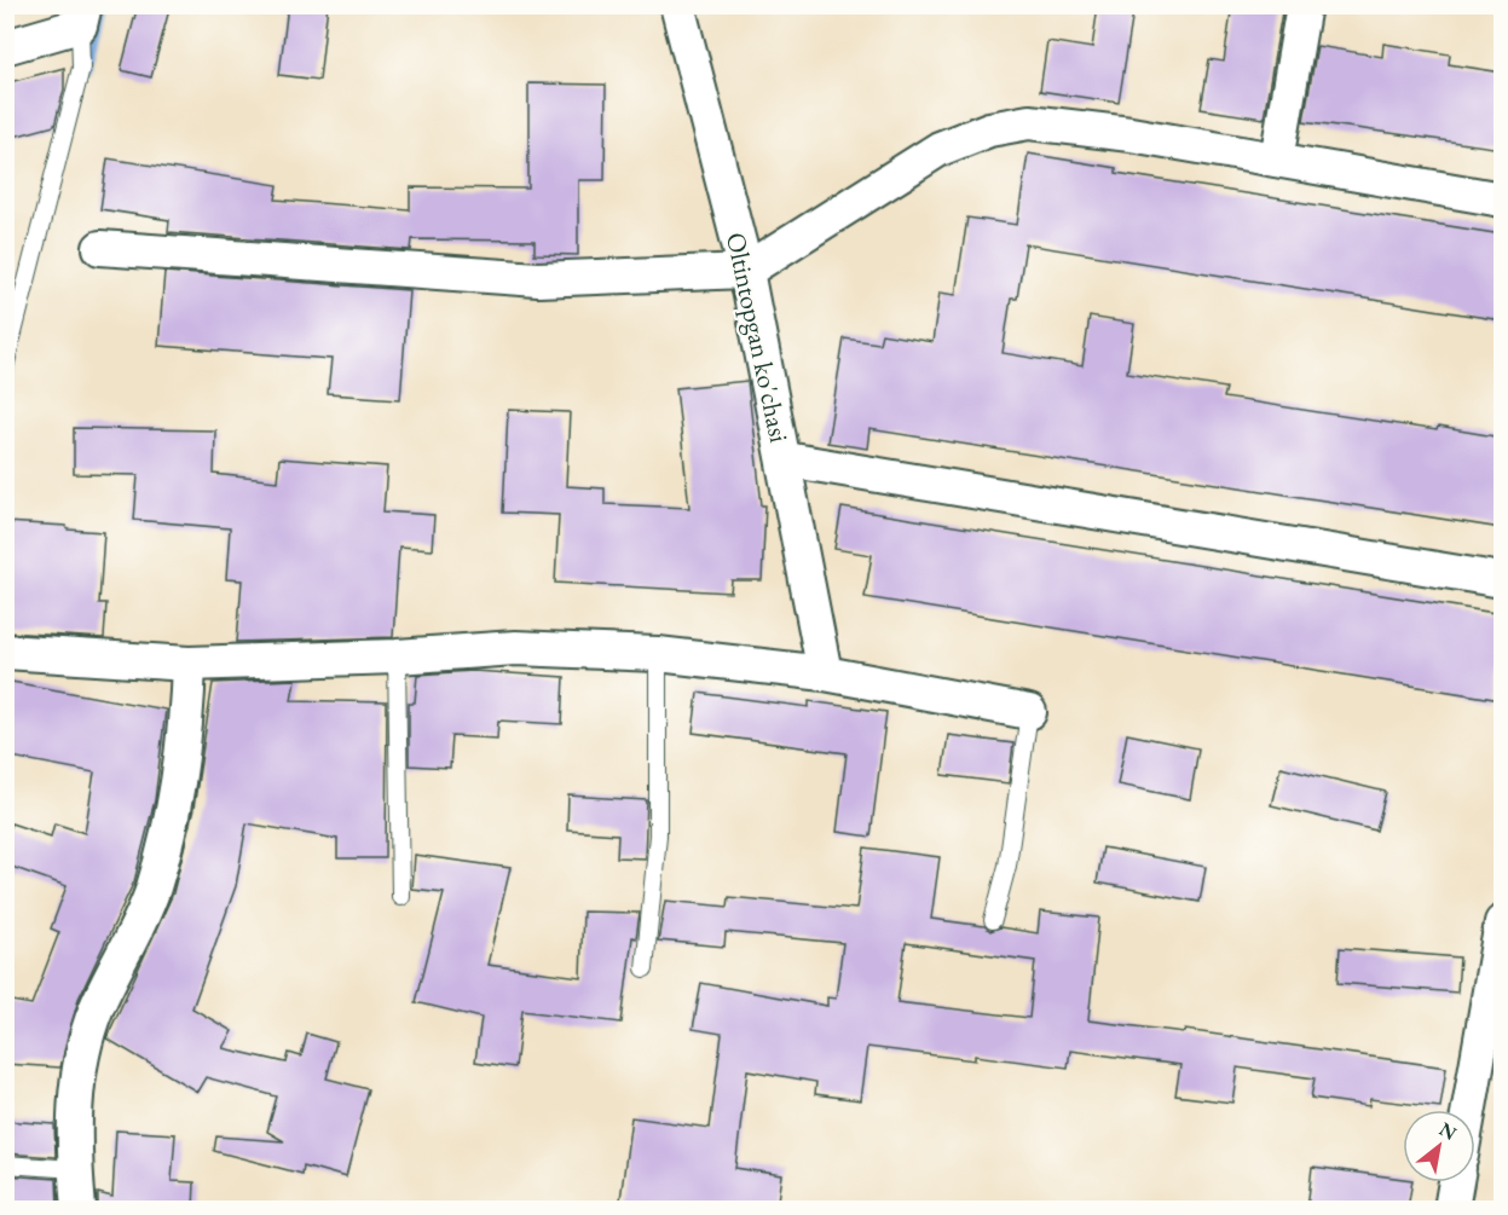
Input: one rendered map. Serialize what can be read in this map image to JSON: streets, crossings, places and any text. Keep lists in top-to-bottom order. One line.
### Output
{"streets":{"street":["Oltintopgan ko'chasi"]},"north":"top right"}
